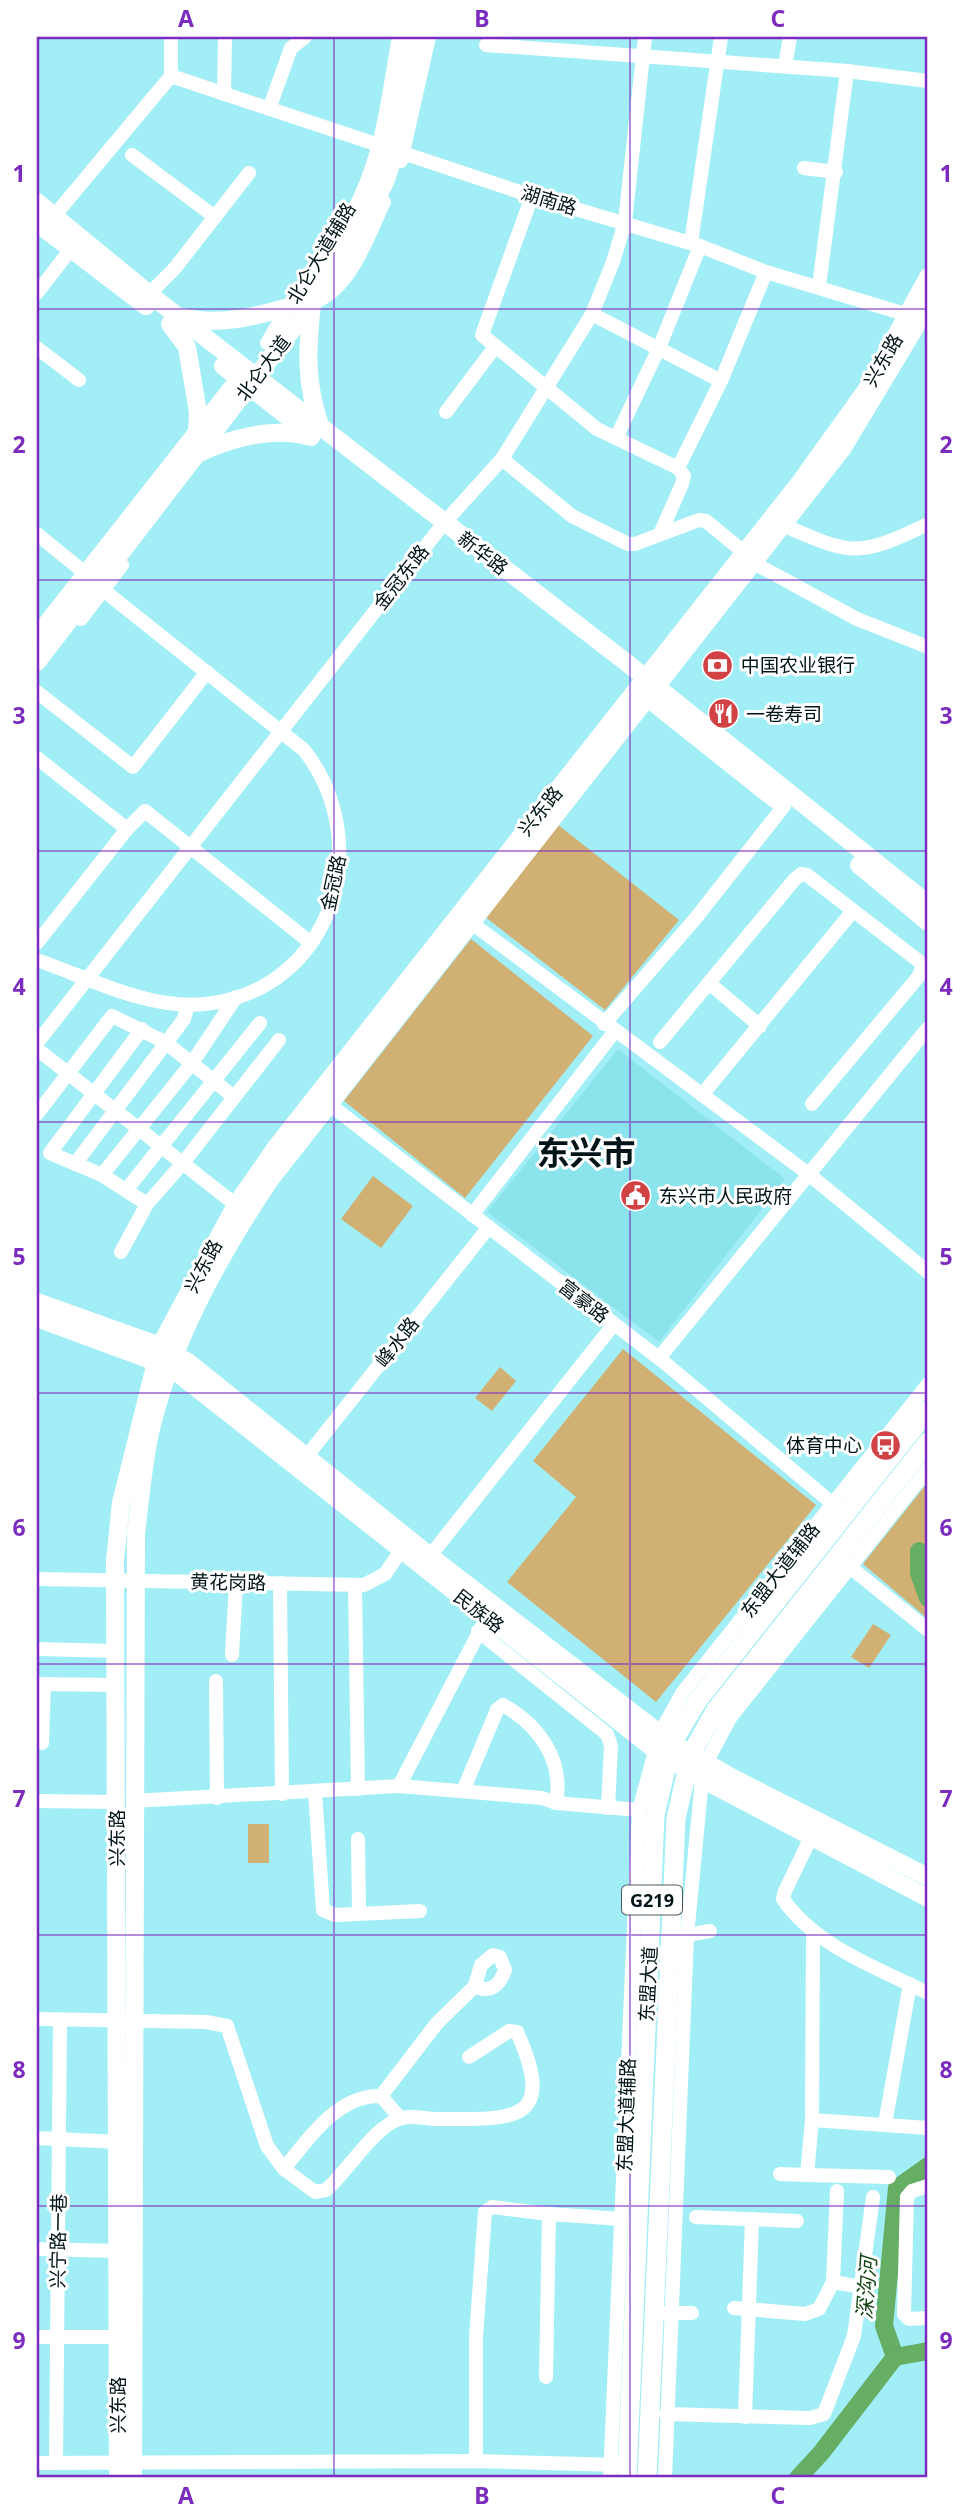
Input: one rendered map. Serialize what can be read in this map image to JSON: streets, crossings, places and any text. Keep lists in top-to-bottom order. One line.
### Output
{"streets":{"highway":["G219","东盟大道"],"main road":["兴东路","北仑大道","新华路","民族路"],"street":["湖南路","北仑大道辅路","金冠东路","金冠路","富豪路","峰水路","东盟大道辅路","黄花岗路","兴宁路一巷"]},"crossings":[["湖南路","北仑大道辅路"],["湖南路","兴东路"],["湖南路","北仑大道"],["湖南路","金冠东路"],["北仑大道辅路","北仑大道"],["兴东路","新华路"],["兴东路","富豪路"],["兴东路","黄花岗路"],["兴东路","民族路"],["北仑大道","新华路"],["北仑大道","金冠路"],["新华路","金冠东路"],["金冠东路","金冠路"],["富豪路","峰水路"],["富豪路","东盟大道辅路"],["峰水路","民族路"],["东盟大道辅路","民族路"],["东盟大道辅路","东盟大道"],["黄花岗路","民族路"],["民族路","东盟大道"]],"districts":["东兴市"],"water":["深沟河"],"places":{"bank":["中国农业银行"],"restaurant":["一卷寿司"],"public building":["东兴市人民政府"],"bus stop":["体育中心"]},"grid":{"columns":["A","B","C"],"rows":["1","2","3","4","5","6","7","8","9"]}}
